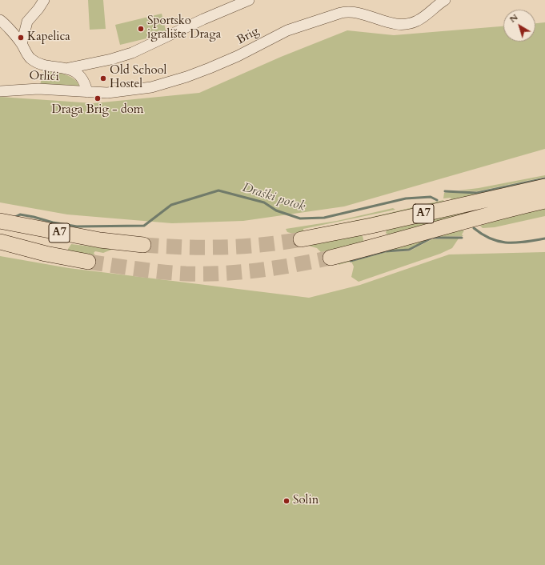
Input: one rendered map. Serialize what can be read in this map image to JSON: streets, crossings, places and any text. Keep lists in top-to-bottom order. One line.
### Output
{"streets":{"highway":["A7"],"street":["Brig","Orlići"]},"crossings":[["Brig","Orlići"]],"water":["Draški potok"],"places":["Sportsko igralište Draga","Kapelica","Old School Hostel","Draga Brig - dom","Solin"],"north":"top left"}
